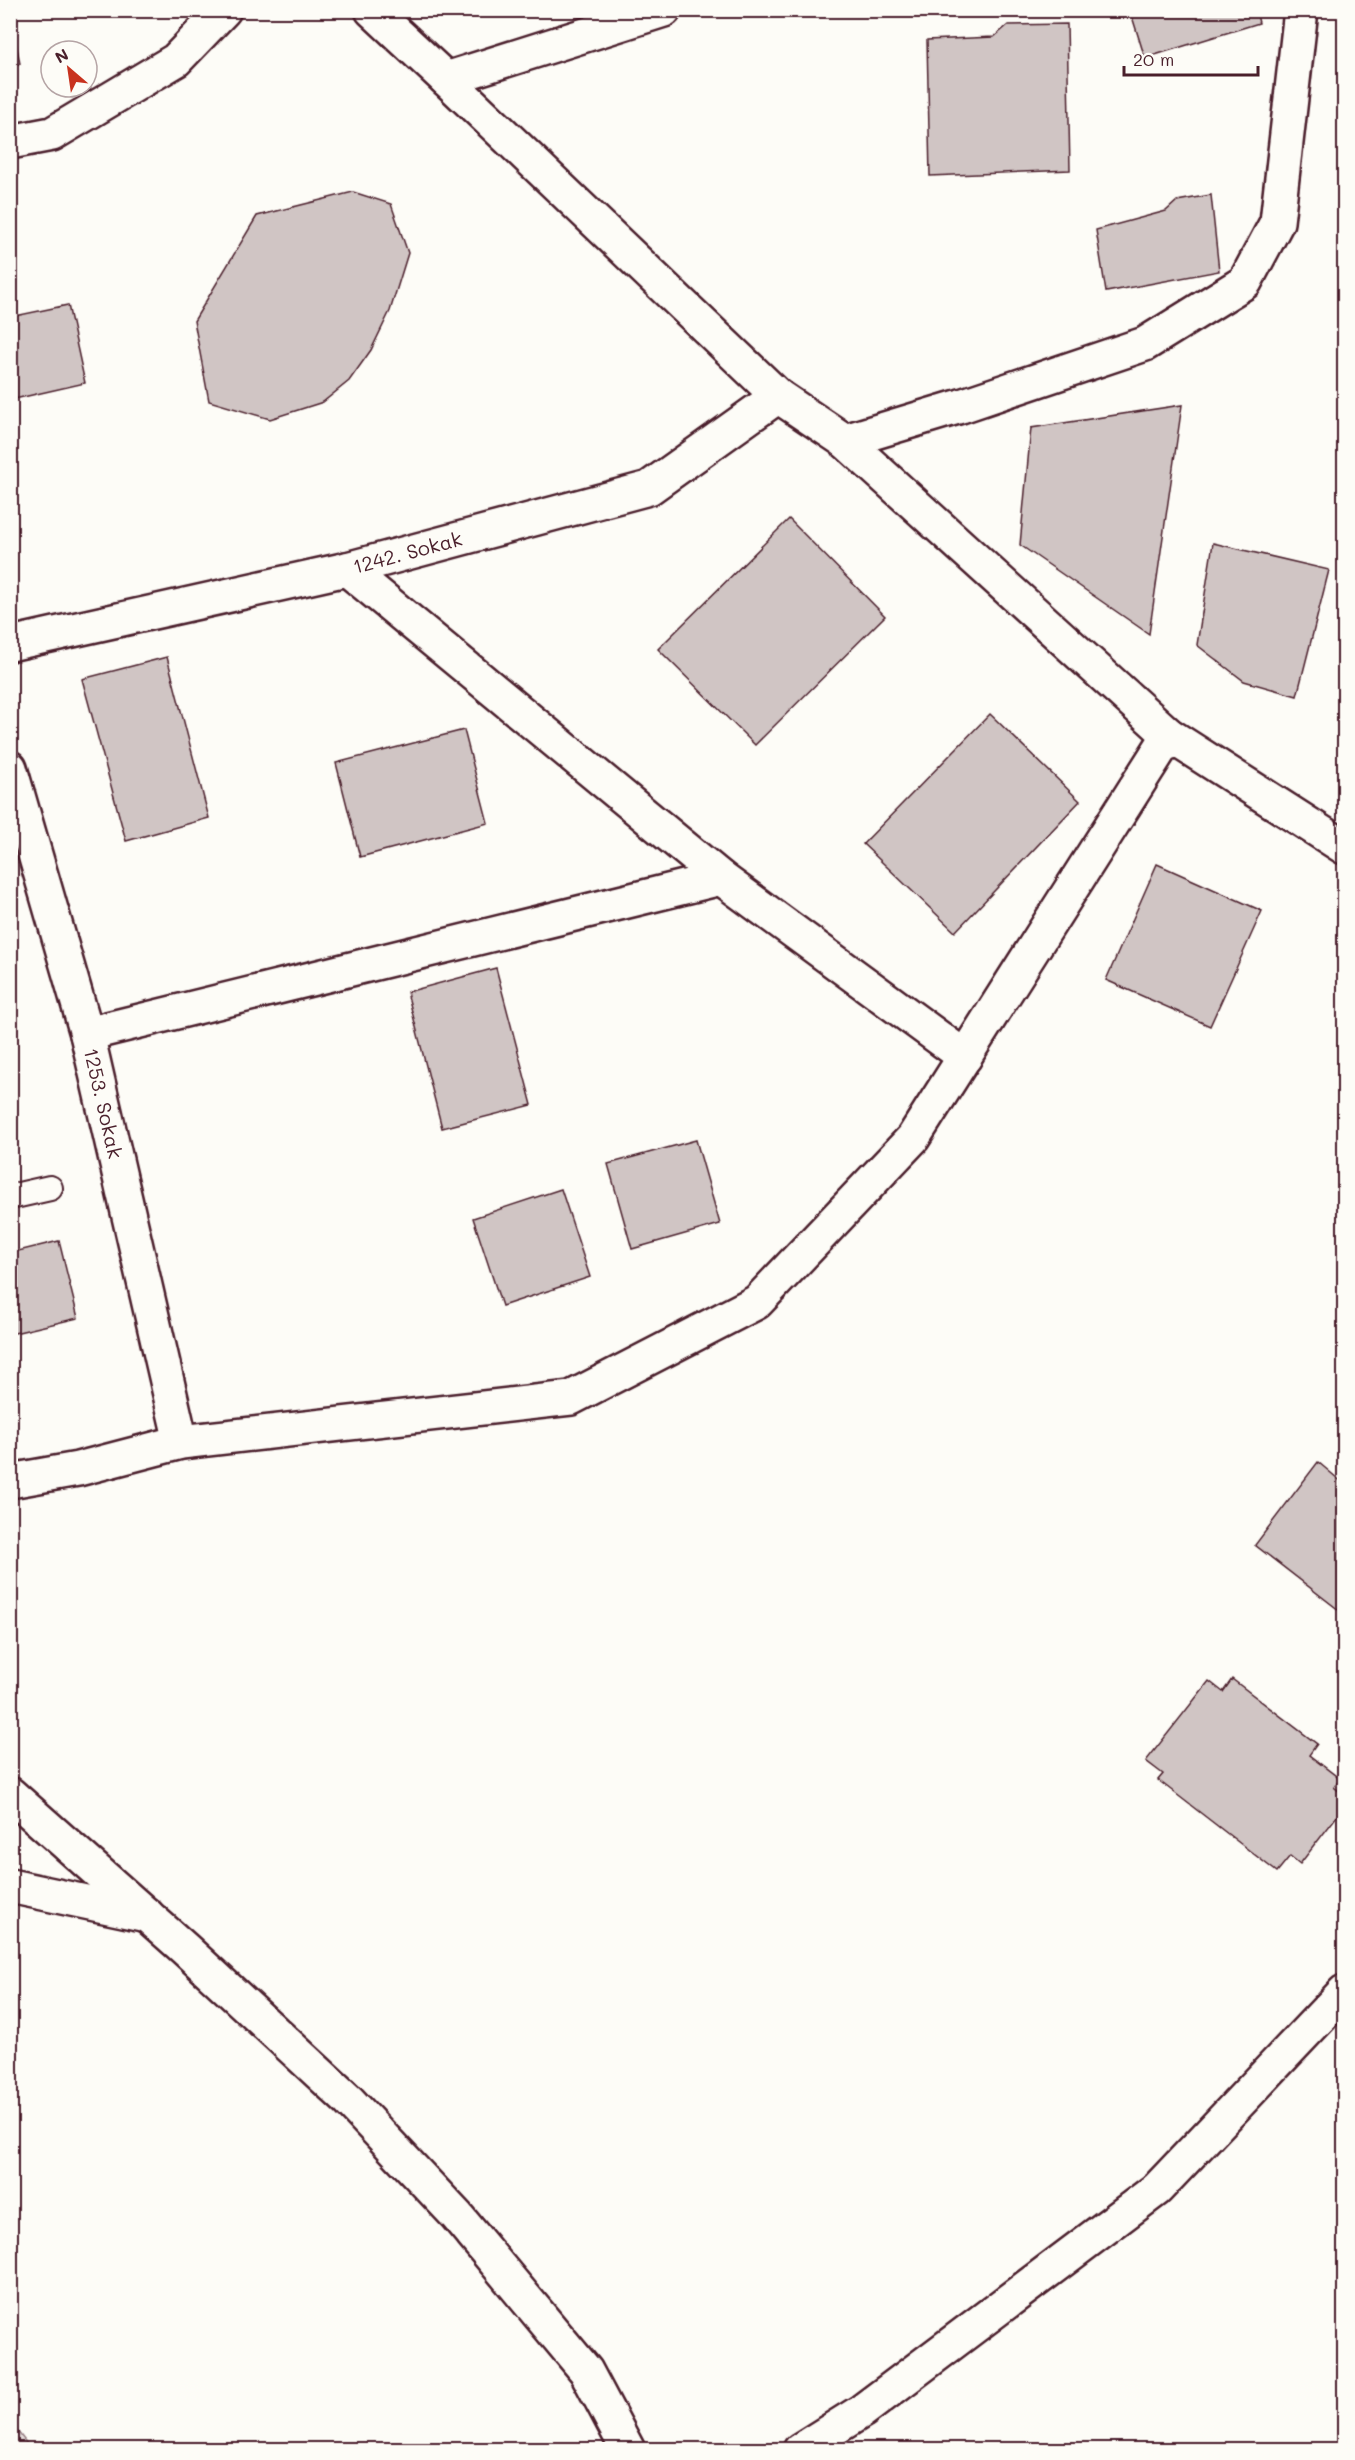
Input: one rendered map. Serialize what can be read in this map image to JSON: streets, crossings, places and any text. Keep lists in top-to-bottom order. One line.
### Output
{"streets":{"street":["1242. Sokak","1253. Sokak"]},"scale_bar":"20 m","north":"top left"}
